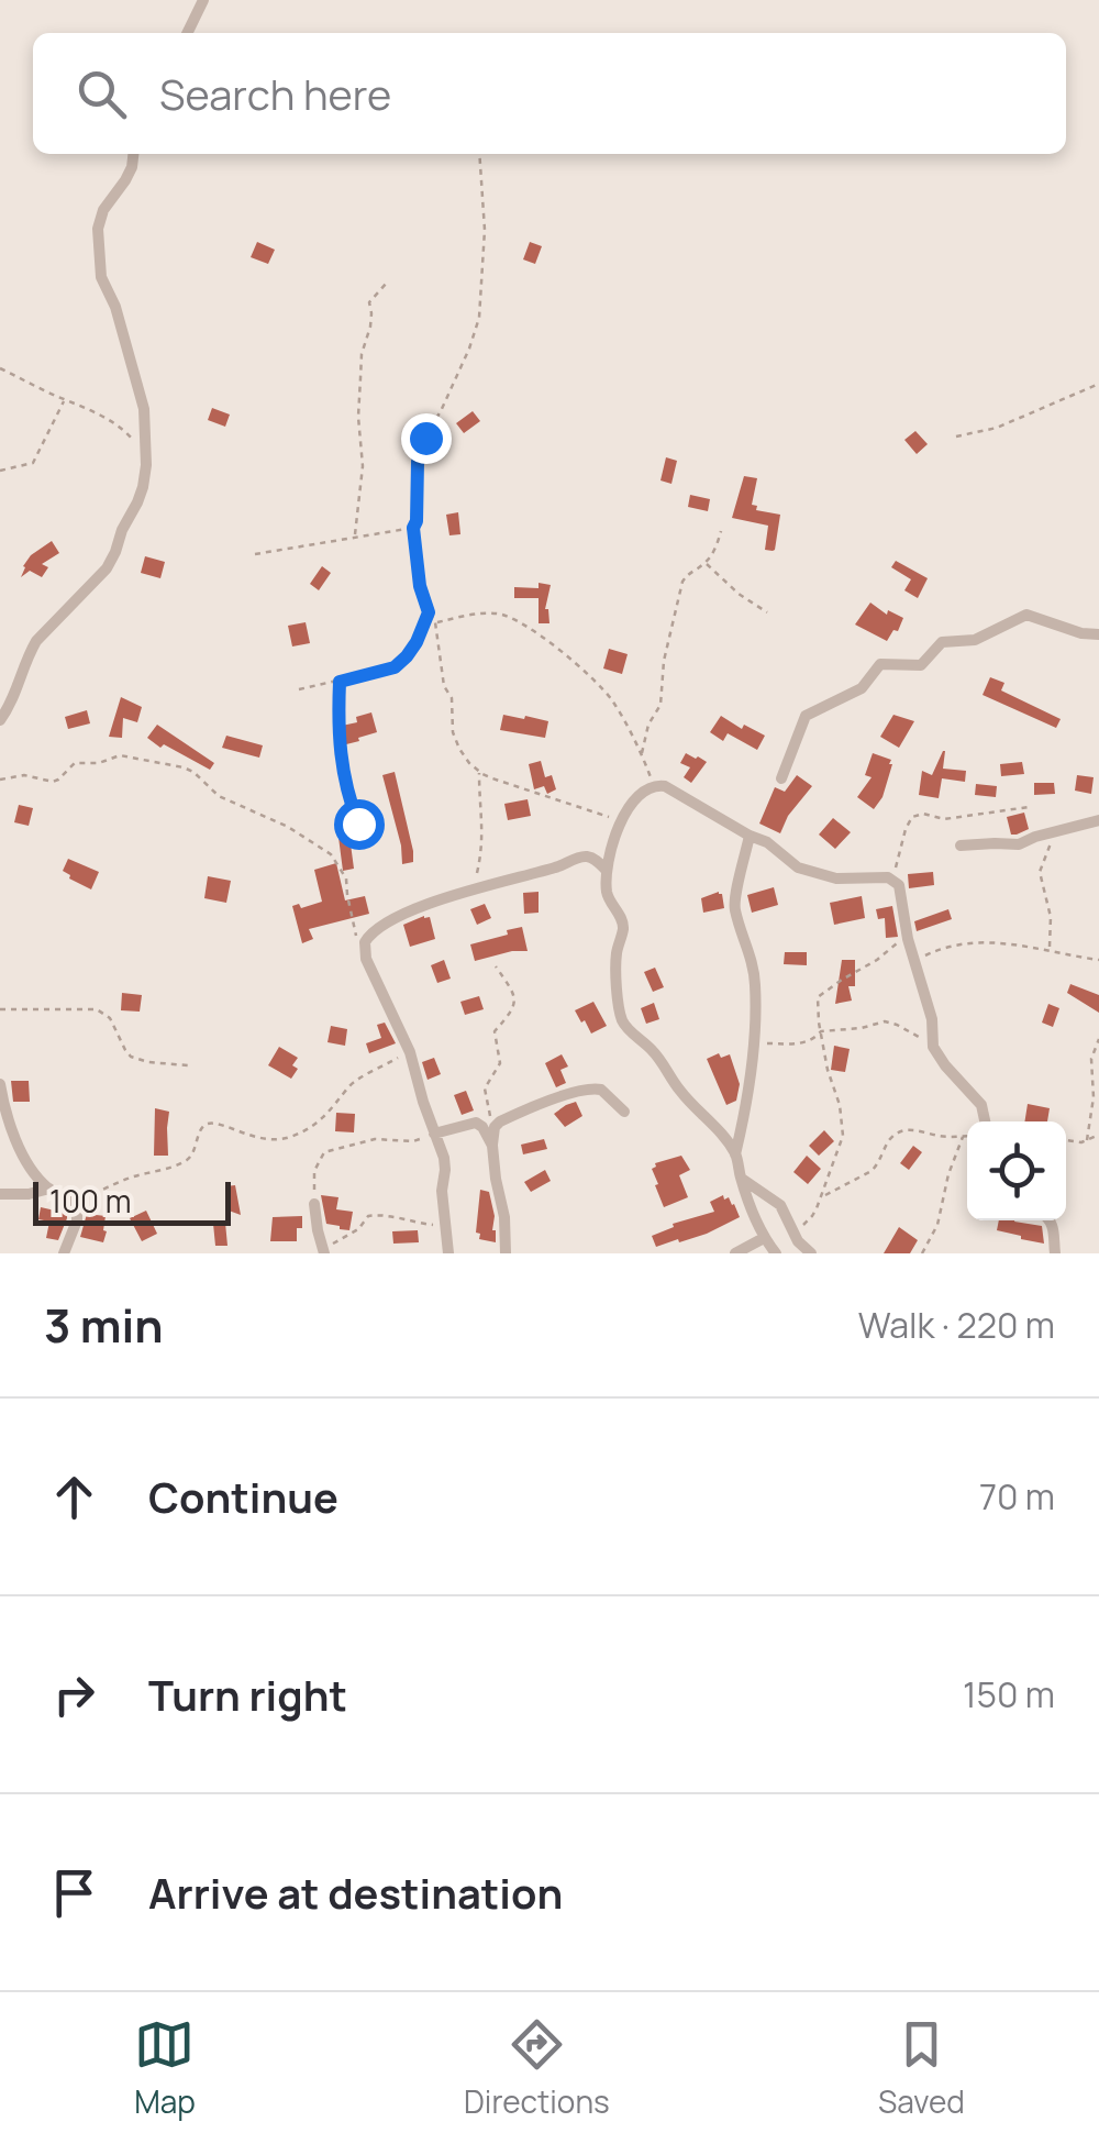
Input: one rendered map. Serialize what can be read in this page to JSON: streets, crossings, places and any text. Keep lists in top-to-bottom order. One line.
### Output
{"scale_bar":"100 m","page":{"search":"Search here","scale":"100 m","heading":["3 min","Walk · 220 m"],"list":[["Continue","70 m"],["Turn right","150 m"],"Arrive at destination"],"nav":["Map","Directions","Saved"]}}
